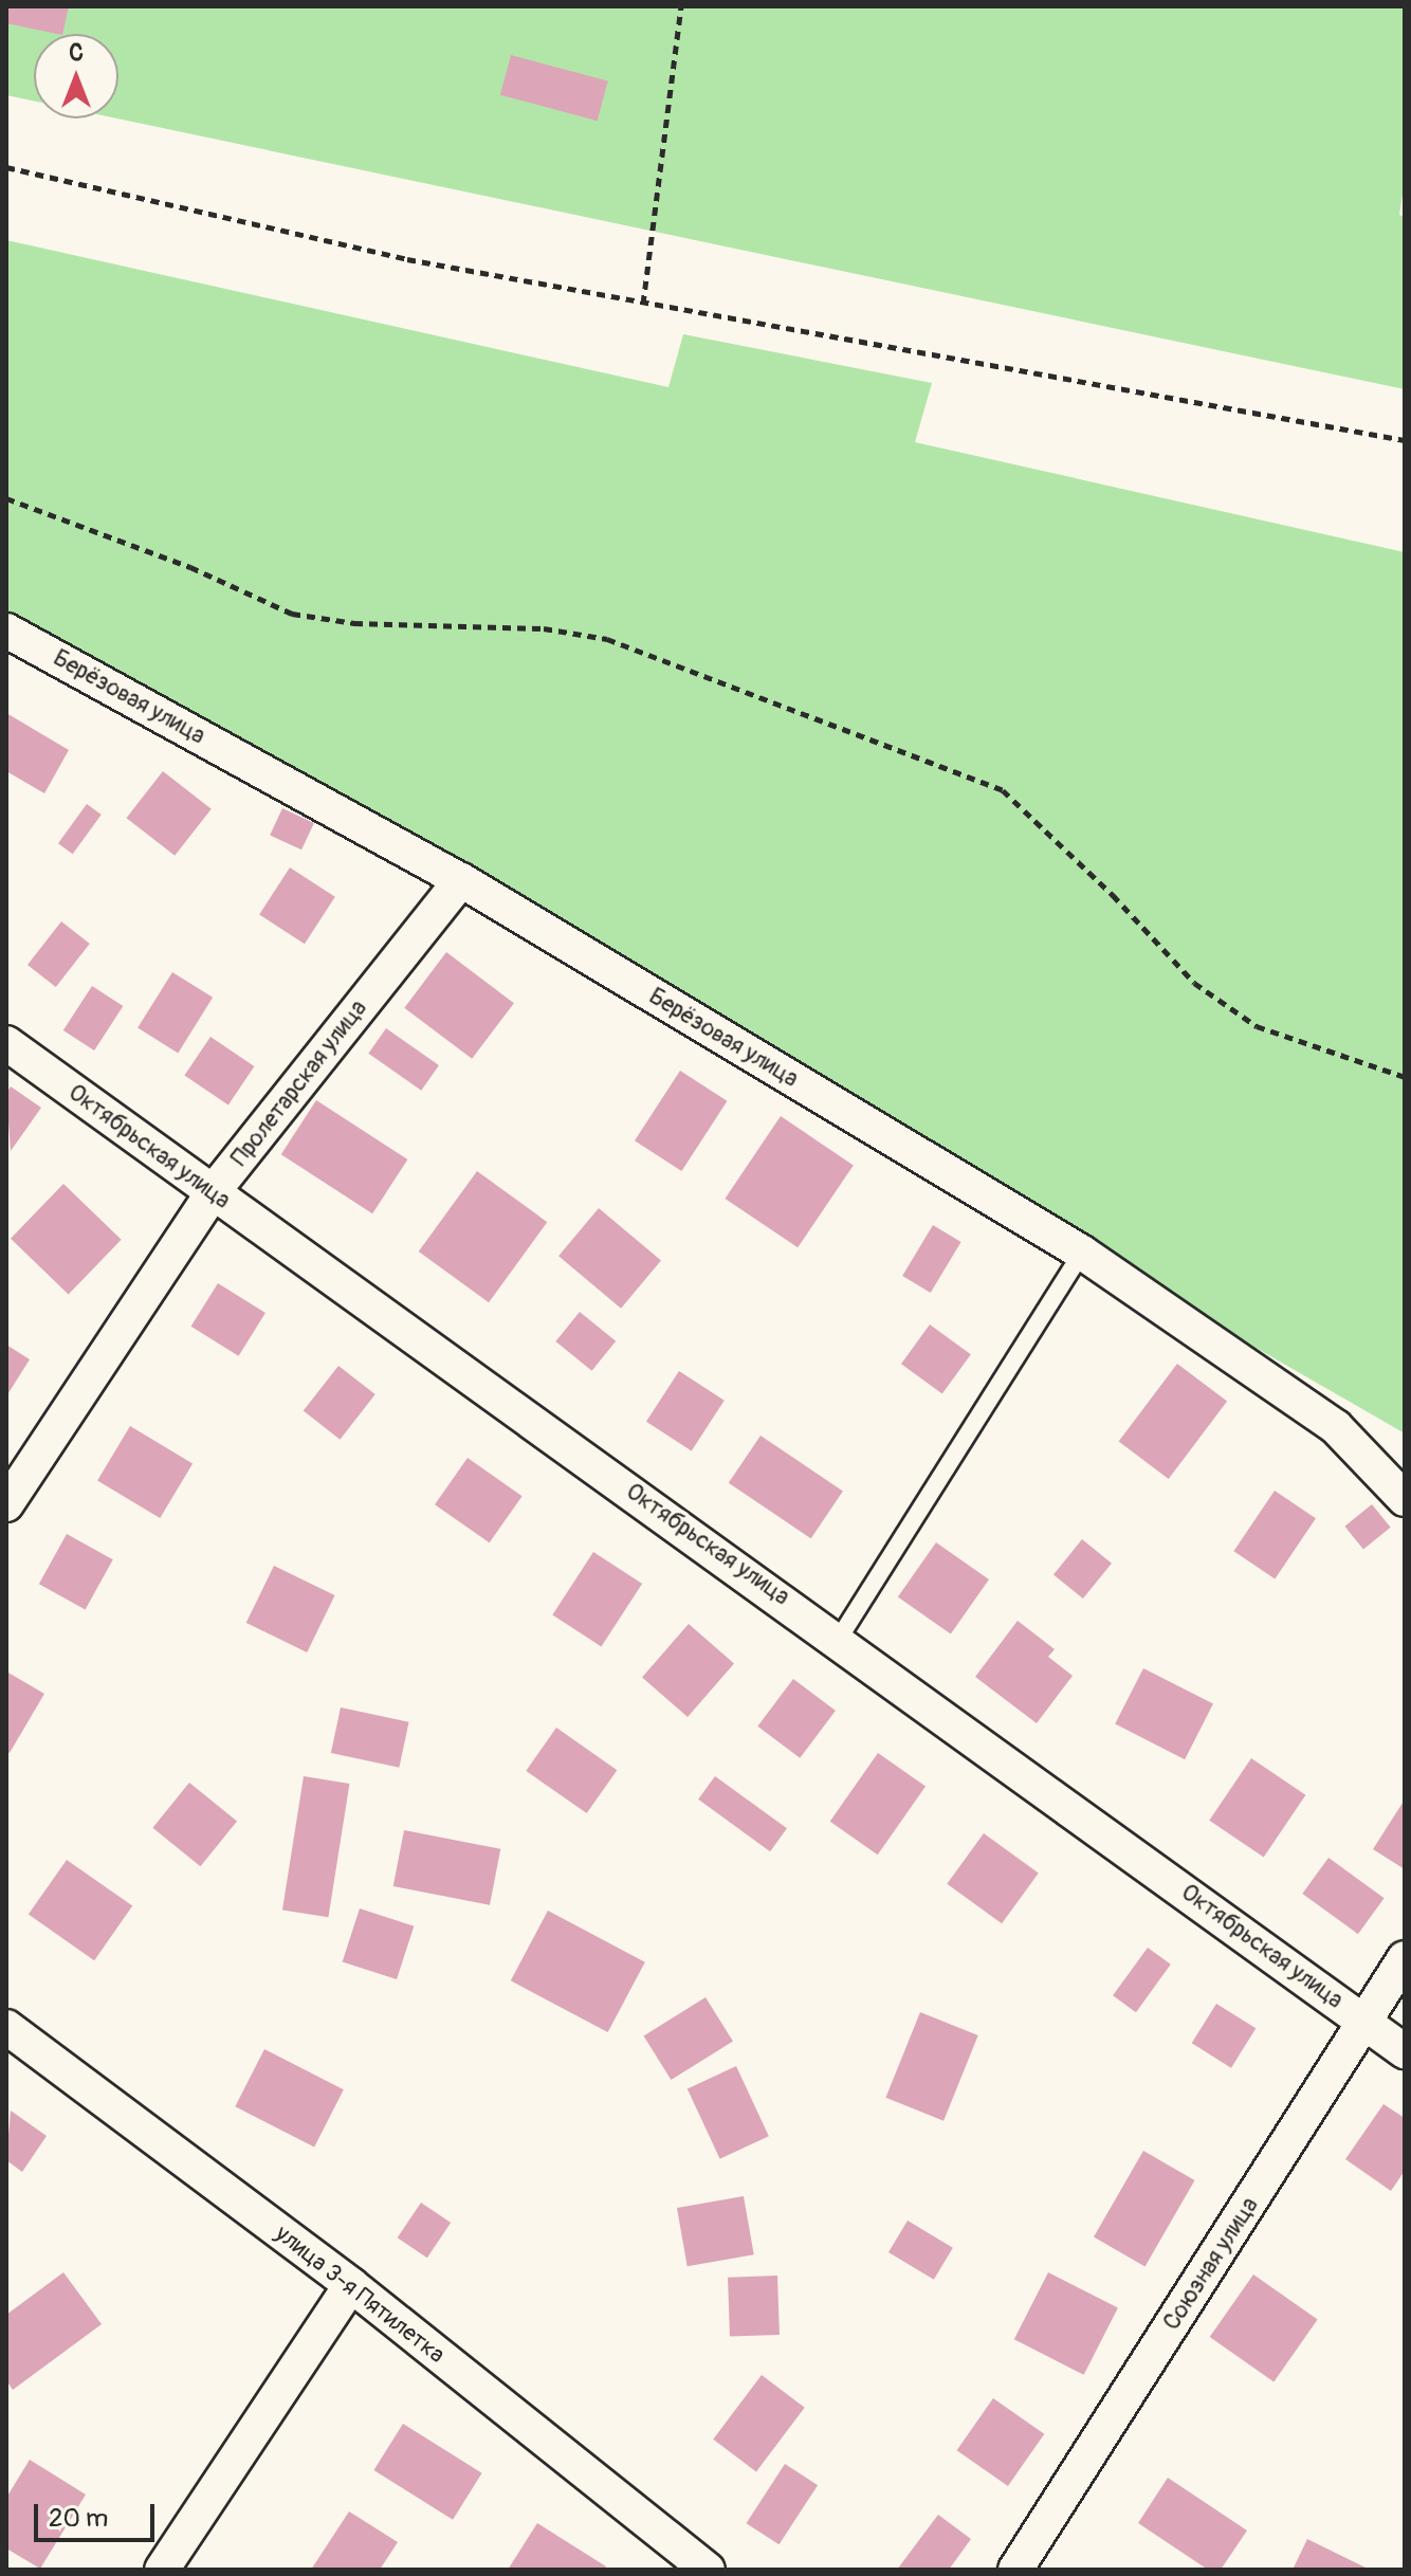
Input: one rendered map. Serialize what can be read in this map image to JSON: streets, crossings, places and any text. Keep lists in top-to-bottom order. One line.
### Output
{"streets":{"street":["Берёзовая улица","Пролетарская улица","Октябрьская улица","Союзная улица","улица 3-я Пятилетка"]},"crossings":[["Берёзовая улица","Пролетарская улица"],["Пролетарская улица","Октябрьская улица"],["Октябрьская улица","Союзная улица"]],"scale_bar":"20 m","north":"top"}
